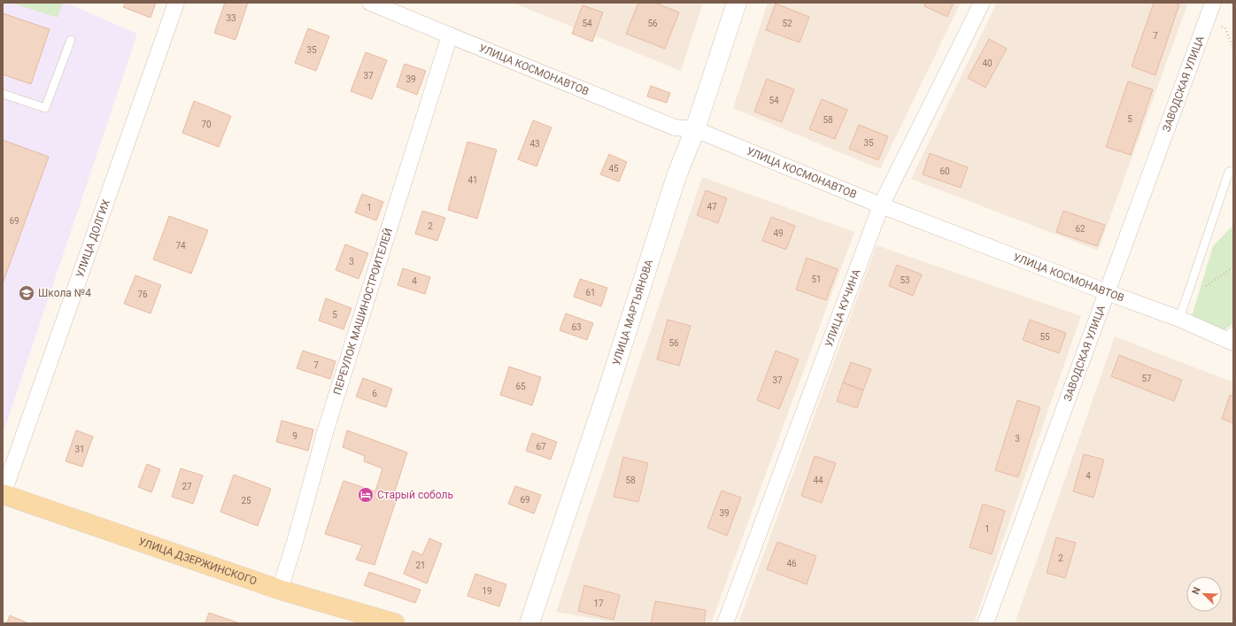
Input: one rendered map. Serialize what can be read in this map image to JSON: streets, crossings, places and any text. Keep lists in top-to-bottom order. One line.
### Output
{"streets":{"main road":["УЛИЦА МАРТЬЯНОВА","УЛИЦА ДЗЕРЖИНСКОГО"],"street":["УЛИЦА КОСМОНАВТОВ","ЗАВОДСКАЯ УЛИЦА","УЛИЦА ДОЛГИХ","УЛИЦА КУЧИНА","ПЕРЕУЛОК МАШИНОСТРОИТЕЛЕЙ"]},"crossings":[["УЛИЦА КОСМОНАВТОВ","ЗАВОДСКАЯ УЛИЦА"],["УЛИЦА КОСМОНАВТОВ","УЛИЦА КУЧИНА"],["УЛИЦА КОСМОНАВТОВ","ПЕРЕУЛОК МАШИНОСТРОИТЕЛЕЙ"],["УЛИЦА КОСМОНАВТОВ","УЛИЦА МАРТЬЯНОВА"],["УЛИЦА ДОЛГИХ","УЛИЦА ДЗЕРЖИНСКОГО"],["ПЕРЕУЛОК МАШИНОСТРОИТЕЛЕЙ","УЛИЦА ДЗЕРЖИНСКОГО"]],"places":{"school or university":["Школа №4"],"hotel":["Старый соболь"]},"house_numbers":["33","54","56","52","7","35","40","37","39","54","5","58","70","35","43","45","60","41","47","1","69","2","62","49","74","3","51","53","4","61","76","5","63","55","56","7","57","37","65","6","9","3","67","31","4","58","44","27","69","25","39","1","2","46","21","19","17"],"north":"top left"}
